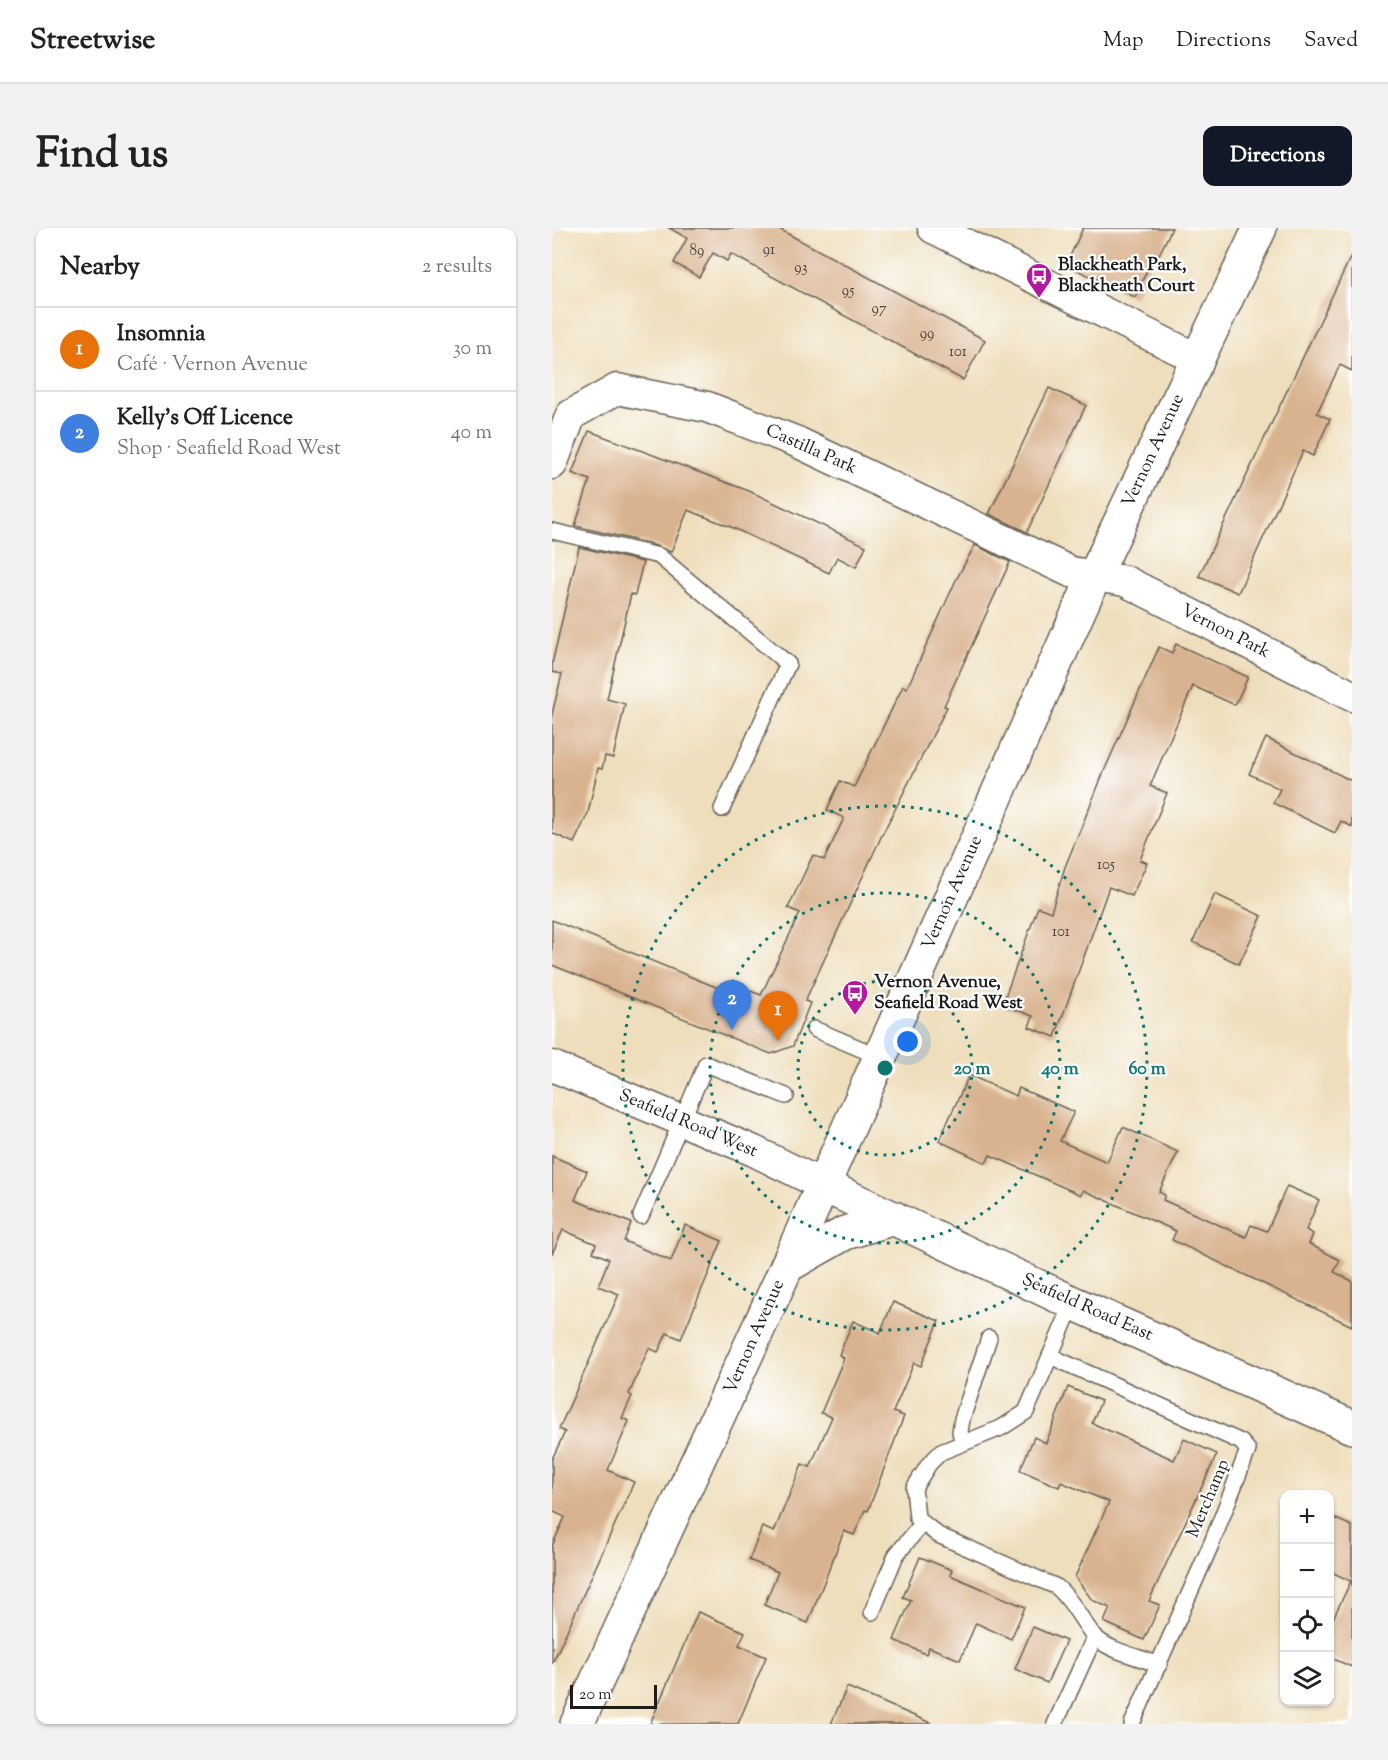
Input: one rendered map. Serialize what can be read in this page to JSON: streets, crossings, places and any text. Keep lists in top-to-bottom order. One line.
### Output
{"streets":{"main road":["Vernon Avenue","Seafield Road East"],"street":["Castilla Park","Vernon Park","Seafield Road West"],"lane":["Merchamp"]},"crossings":[["Castilla Park","Vernon Avenue"],["Castilla Park","Vernon Park"],["Vernon Avenue","Vernon Park"],["Vernon Avenue","Seafield Road West"],["Vernon Avenue","Seafield Road East"],["Seafield Road West","Seafield Road East"]],"places":{"bus stop":["Blackheath Park, Blackheath Court","Vernon Avenue, Seafield Road West"]},"house_numbers":["91","89","93","95","97","99","101","105","101"],"scale_bar":"20 m","page":{"header":"Streetwise","nav":["Map","Directions","Saved"],"title":"Find us","buttons":"Directions","heading":["Nearby","2 results"],"list":[{"mark":"1","name":"Insomnia","note":"Café · Vernon Avenue","value":"30 m"},{"mark":"2","name":"Kelly's Off Licence","note":"Shop · Seafield Road West","value":"40 m"}],"pins":["2","1"],"map_buttons":["+","−"],"scale":"20 m"},"rings":["20 m","40 m","60 m"]}
